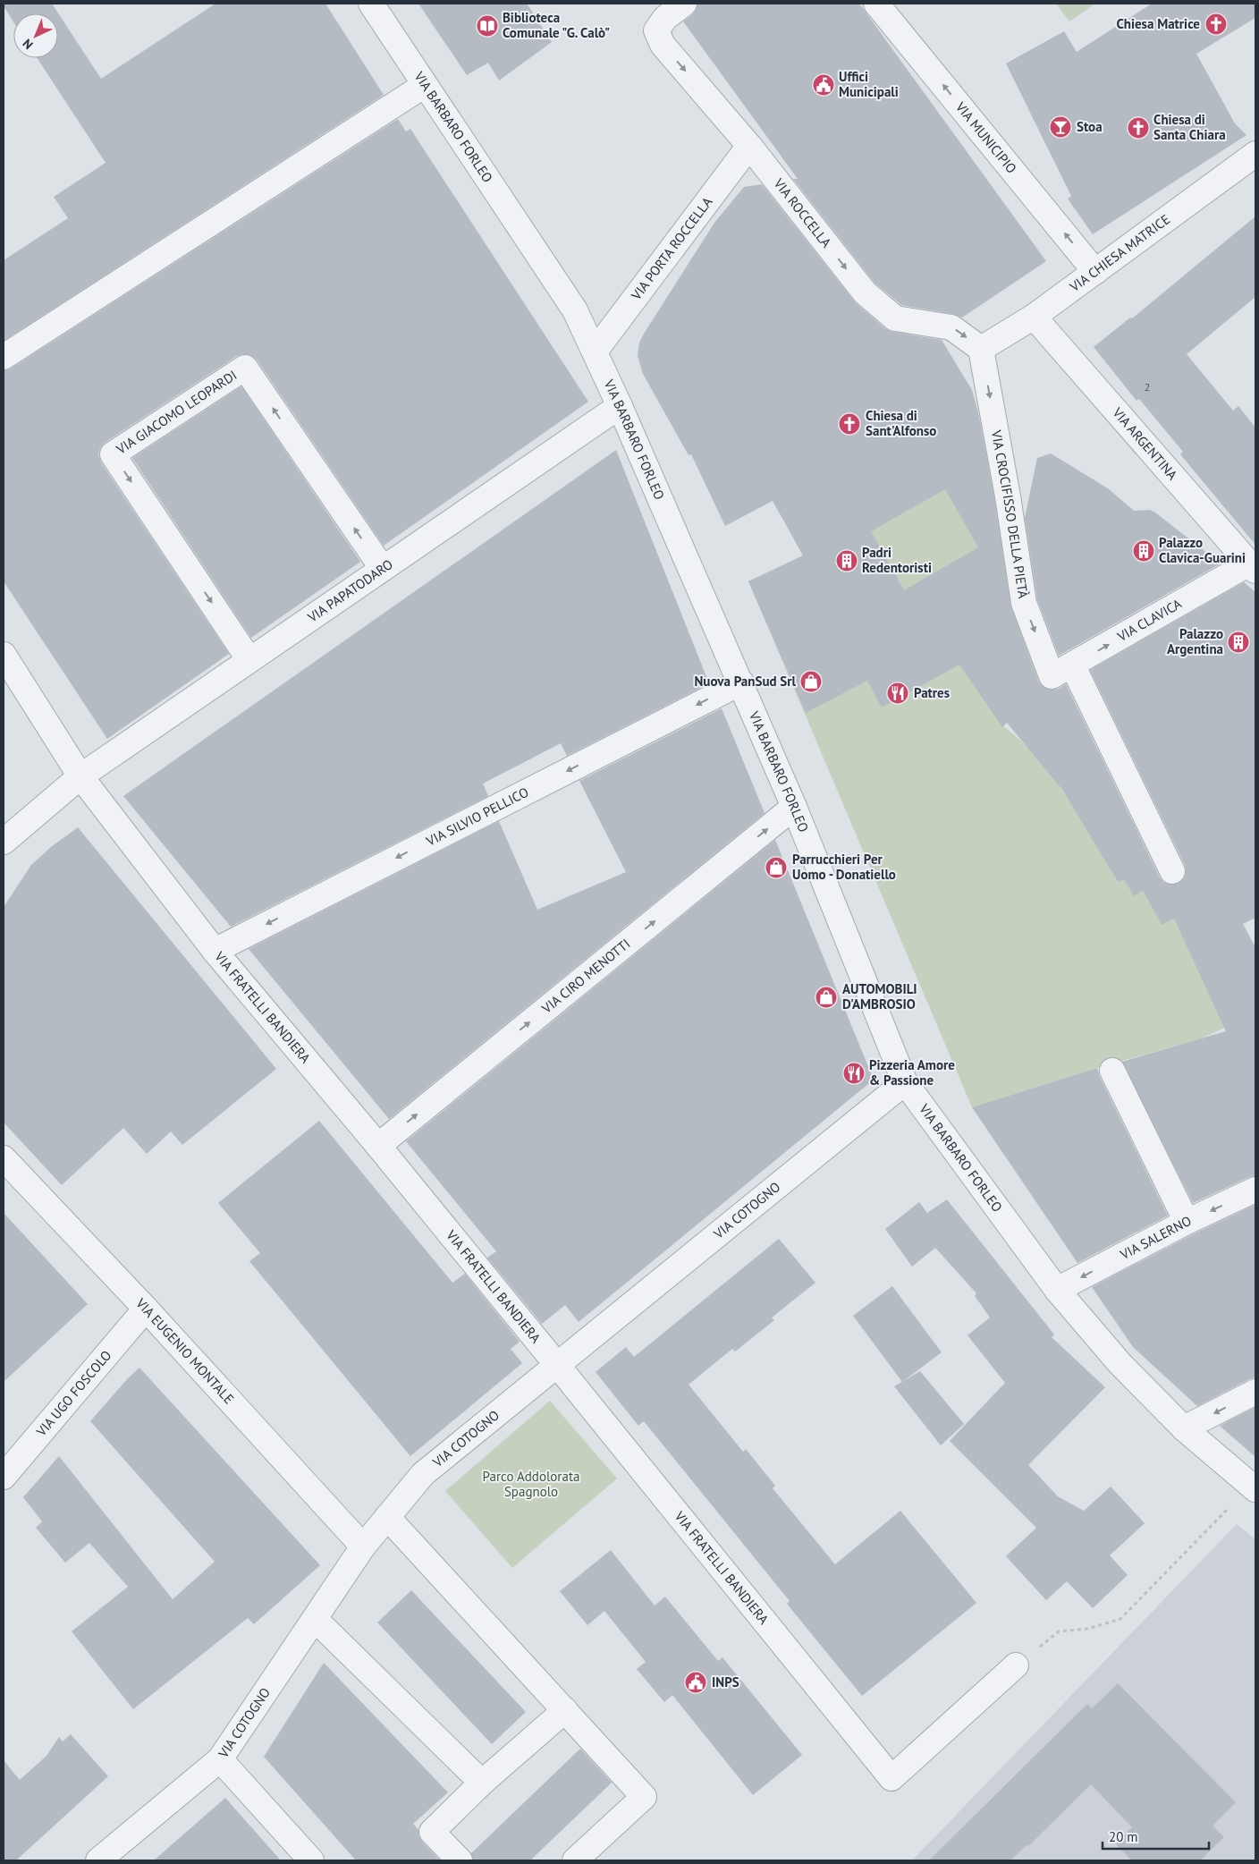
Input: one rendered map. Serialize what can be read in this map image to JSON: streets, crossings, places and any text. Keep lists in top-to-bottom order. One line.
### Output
{"streets":{"street":["VIA BARBARO FORLEO","VIA MUNICIPIO","VIA ROCCELLA","VIA PORTA ROCCELLA","VIA CHIESA MATRICE","VIA GIACOMO LEOPARDI","VIA ARGENTINA","VIA CROCIFISSO DELLA PIETÀ","VIA PAPATODARO","VIA CLAVICA","VIA SILVIO PELLICO","VIA CIRO MENOTTI","VIA FRATELLI BANDIERA","VIA COTOGNO","VIA SALERNO","VIA EUGENIO MONTALE","VIA UGO FOSCOLO"]},"crossings":[["VIA BARBARO FORLEO","VIA PORTA ROCCELLA"],["VIA BARBARO FORLEO","VIA PAPATODARO"],["VIA BARBARO FORLEO","VIA SILVIO PELLICO"],["VIA BARBARO FORLEO","VIA CIRO MENOTTI"],["VIA BARBARO FORLEO","VIA COTOGNO"],["VIA BARBARO FORLEO","VIA SALERNO"],["VIA MUNICIPIO","VIA CHIESA MATRICE"],["VIA ROCCELLA","VIA PORTA ROCCELLA"],["VIA ROCCELLA","VIA CHIESA MATRICE"],["VIA ROCCELLA","VIA CROCIFISSO DELLA PIETÀ"],["VIA CHIESA MATRICE","VIA ARGENTINA"],["VIA CHIESA MATRICE","VIA CROCIFISSO DELLA PIETÀ"],["VIA GIACOMO LEOPARDI","VIA PAPATODARO"],["VIA ARGENTINA","VIA CLAVICA"],["VIA CROCIFISSO DELLA PIETÀ","VIA CLAVICA"],["VIA PAPATODARO","VIA FRATELLI BANDIERA"],["VIA SILVIO PELLICO","VIA FRATELLI BANDIERA"],["VIA CIRO MENOTTI","VIA FRATELLI BANDIERA"],["VIA FRATELLI BANDIERA","VIA COTOGNO"],["VIA COTOGNO","VIA EUGENIO MONTALE"],["VIA EUGENIO MONTALE","VIA UGO FOSCOLO"]],"one_way":["VIA MUNICIPIO","VIA ROCCELLA","VIA CROCIFISSO DELLA PIETÀ","VIA CLAVICA","VIA SILVIO PELLICO","VIA CIRO MENOTTI"],"parks":["Parco Addolorata Spagnolo"],"places":{"church":["Chiesa Matrice","Chiesa di Santa Chiara","Chiesa di Sant'Alfonso"],"library":["Biblioteca Comunale \"G. Calò\""],"public building":["Uffici Municipali","INPS"],"bar":["Stoa"],"building":["Palazzo Clavica-Guarini","Padri Redentoristi","Palazzo Argentina"],"shop":["Nuova PanSud Srl","Parrucchieri Per Uomo - Donatiello","AUTOMOBILI D'AMBROSIO"],"restaurant":["Patres","Pizzeria Amore & Passione"]},"house_numbers":["2"],"scale_bar":"20 m","north":"bottom left"}
